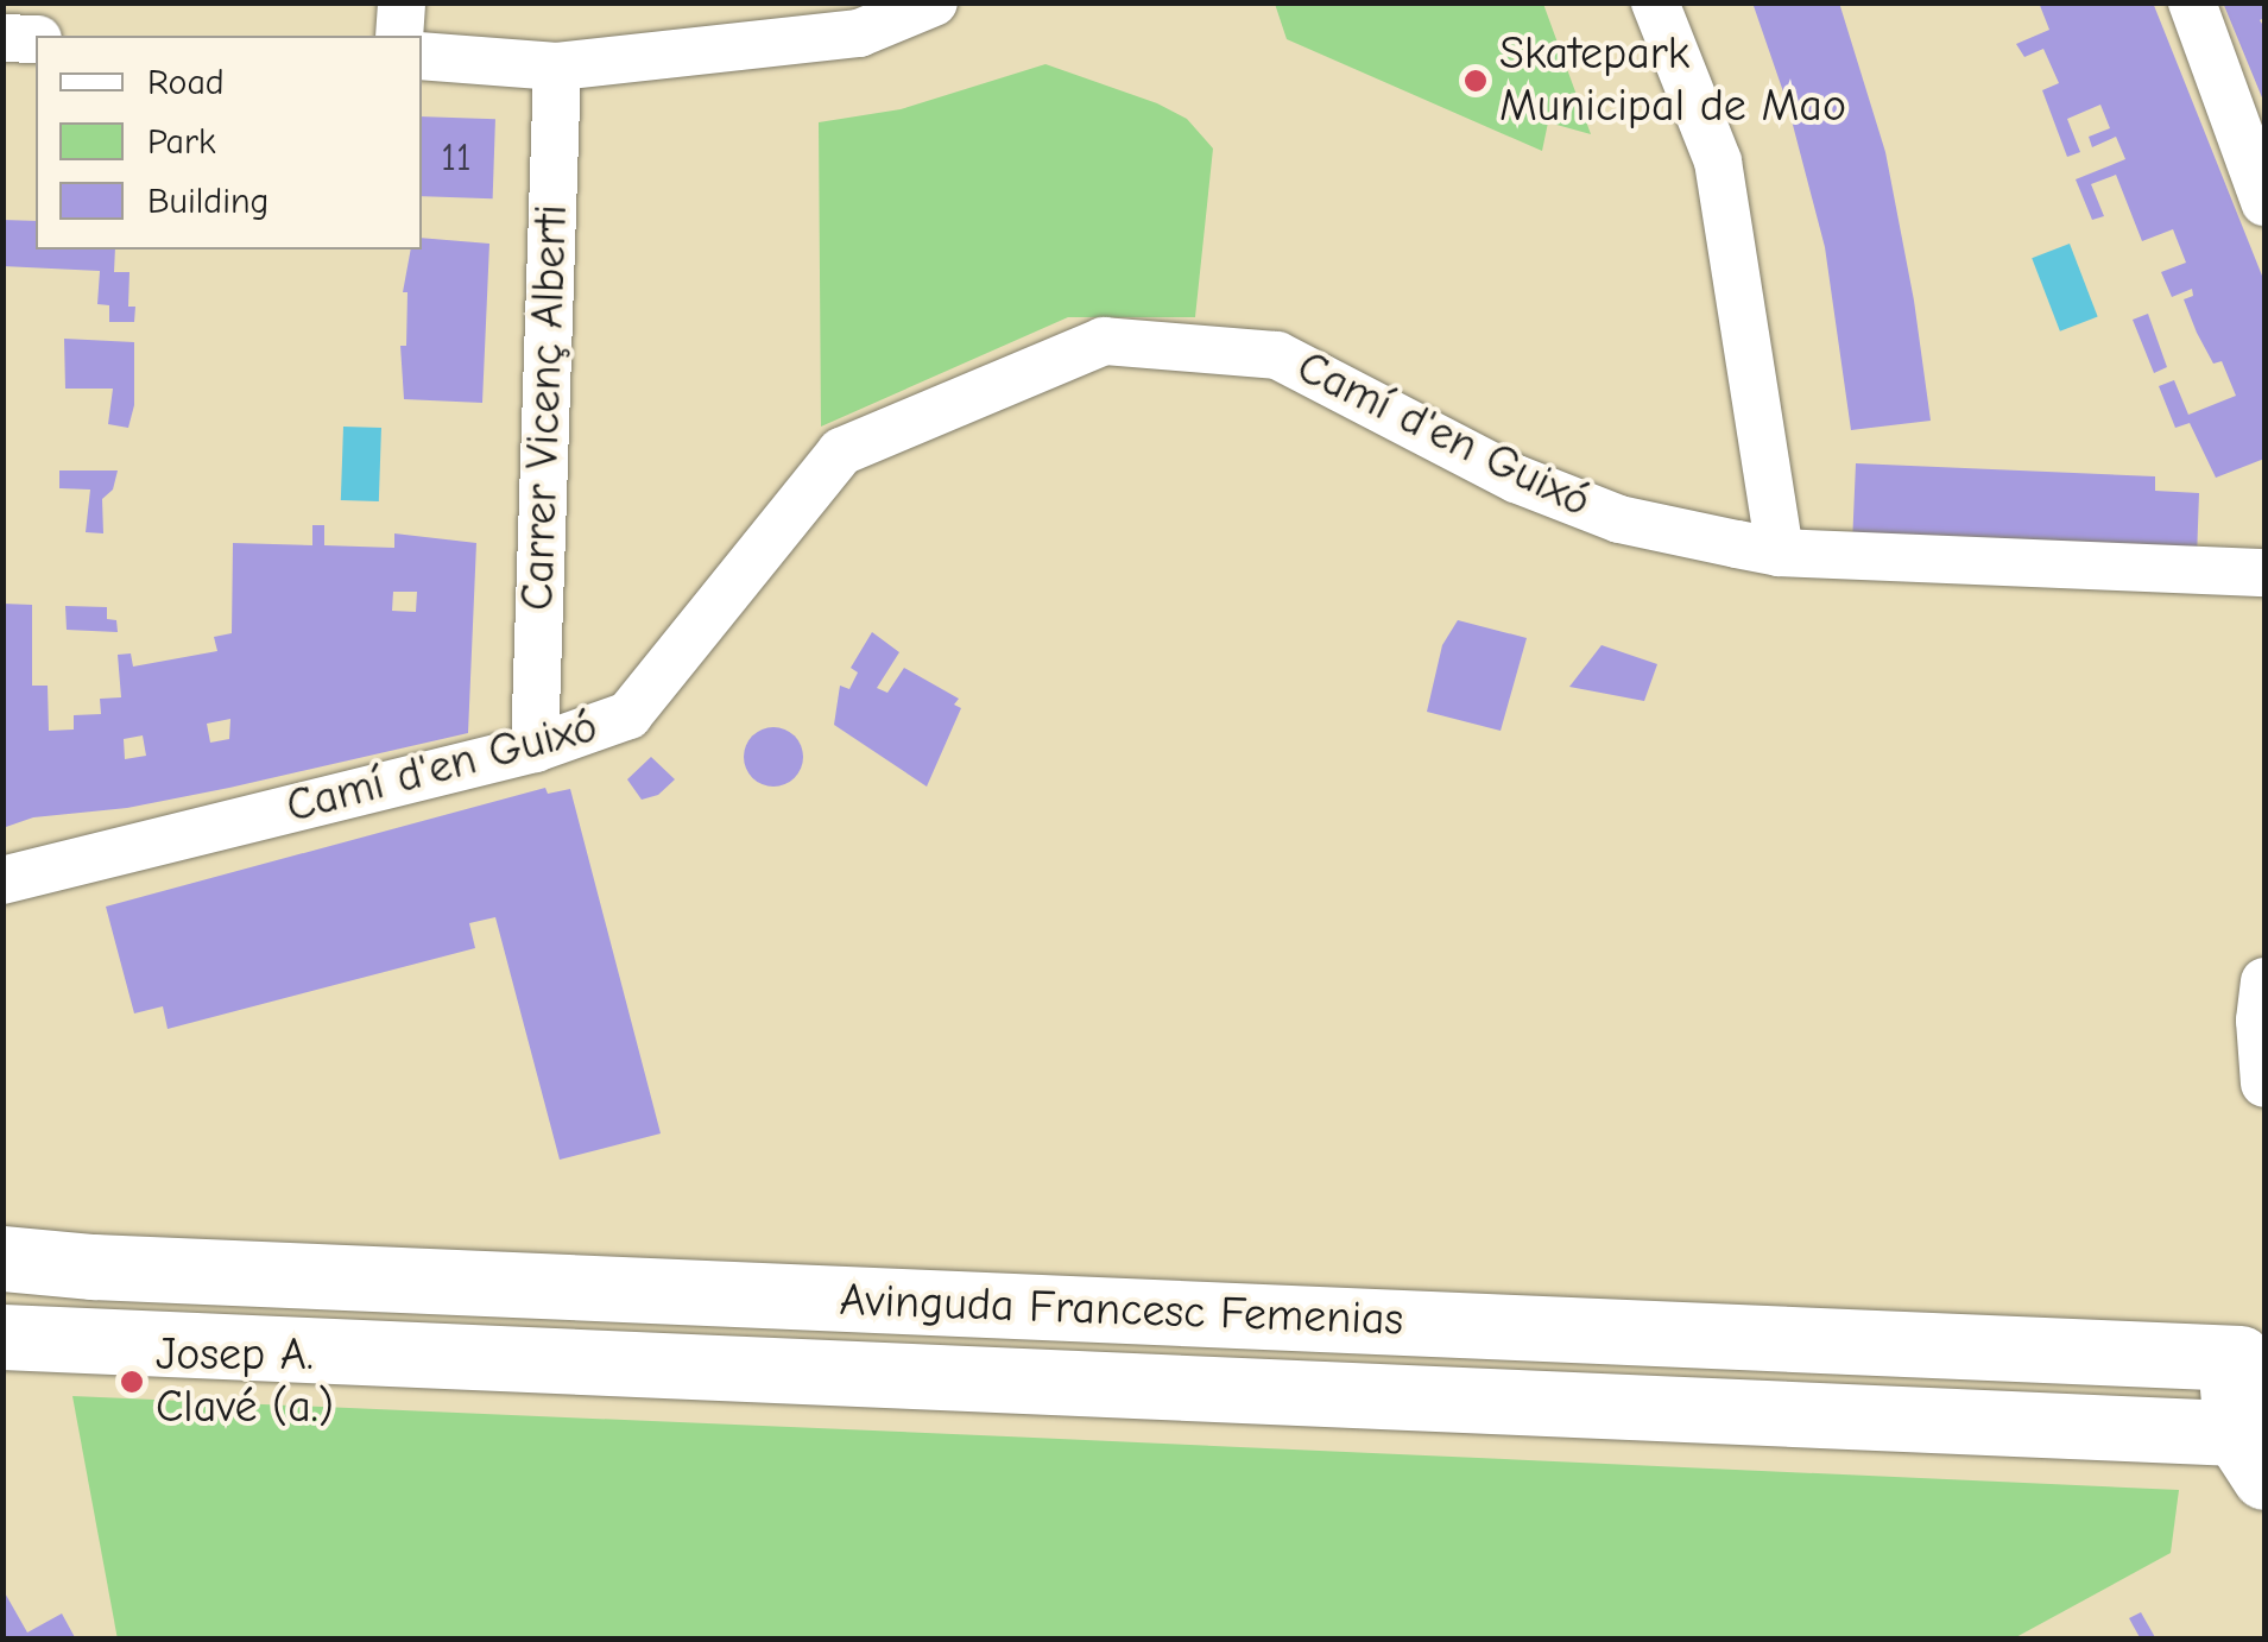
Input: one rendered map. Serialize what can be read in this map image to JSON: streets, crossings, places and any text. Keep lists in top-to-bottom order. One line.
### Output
{"streets":{"main road":["Avinguda Francesc Femenias"],"street":["Carrer Vicenç Alberti","Camí d'en Guixó"]},"crossings":[["Carrer Vicenç Alberti","Camí d'en Guixó"]],"places":["Skatepark Municipal de Mao","Josep A. Clavé (a.)"],"house_numbers":["11"],"legend":["Road","Park","Building"]}
